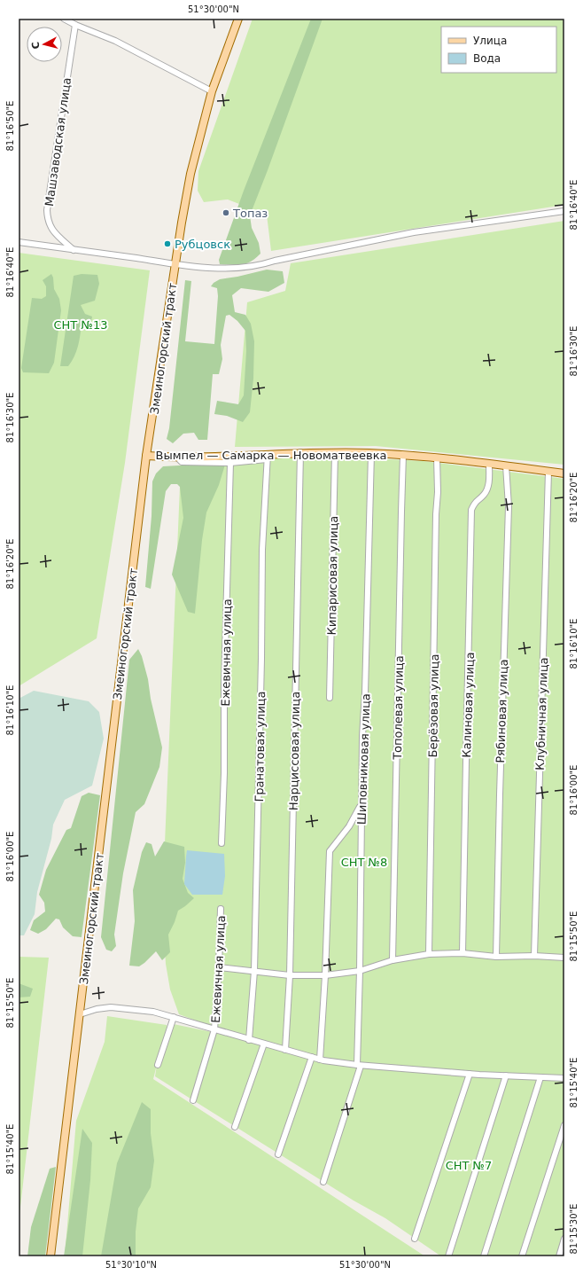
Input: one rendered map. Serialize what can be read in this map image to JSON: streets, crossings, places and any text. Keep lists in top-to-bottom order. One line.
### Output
{"streets":{"main road":["Змеиногорский тракт","Вымпел — Самарка — Новоматвеевка"],"street":["Машзаводская улица","Кипарисовая улица","Ежевичная улица","Калиновая улица","Берёзовая улица","Тополевая улица","Рябиновая улица","Клубничная улица","Гранатовая улица","Нарциссовая улица","Шиповниковая улица"]},"crossings":[["Змеиногорский тракт","Вымпел — Самарка — Новоматвеевка"],["Вымпел — Самарка — Новоматвеевка","Кипарисовая улица"],["Вымпел — Самарка — Новоматвеевка","Калиновая улица"],["Вымпел — Самарка — Новоматвеевка","Берёзовая улица"],["Вымпел — Самарка — Новоматвеевка","Тополевая улица"],["Вымпел — Самарка — Новоматвеевка","Рябиновая улица"],["Вымпел — Самарка — Новоматвеевка","Клубничная улица"],["Вымпел — Самарка — Новоматвеевка","Гранатовая улица"],["Вымпел — Самарка — Новоматвеевка","Нарциссовая улица"],["Вымпел — Самарка — Новоматвеевка","Шиповниковая улица"]],"parks":["СНТ №13","СНТ №8","СНТ №7"],"places":["Топаз","Рубцовск"],"legend":["Улица","Вода"],"north":"left","coordinates":["51°30'00\"N","81°16'50\"E","81°16'40\"E","81°16'30\"E","81°16'20\"E","81°16'10\"E","81°16'00\"E","81°15'50\"E","81°15'40\"E","81°15'30\"E","51°30'10\"N"]}
